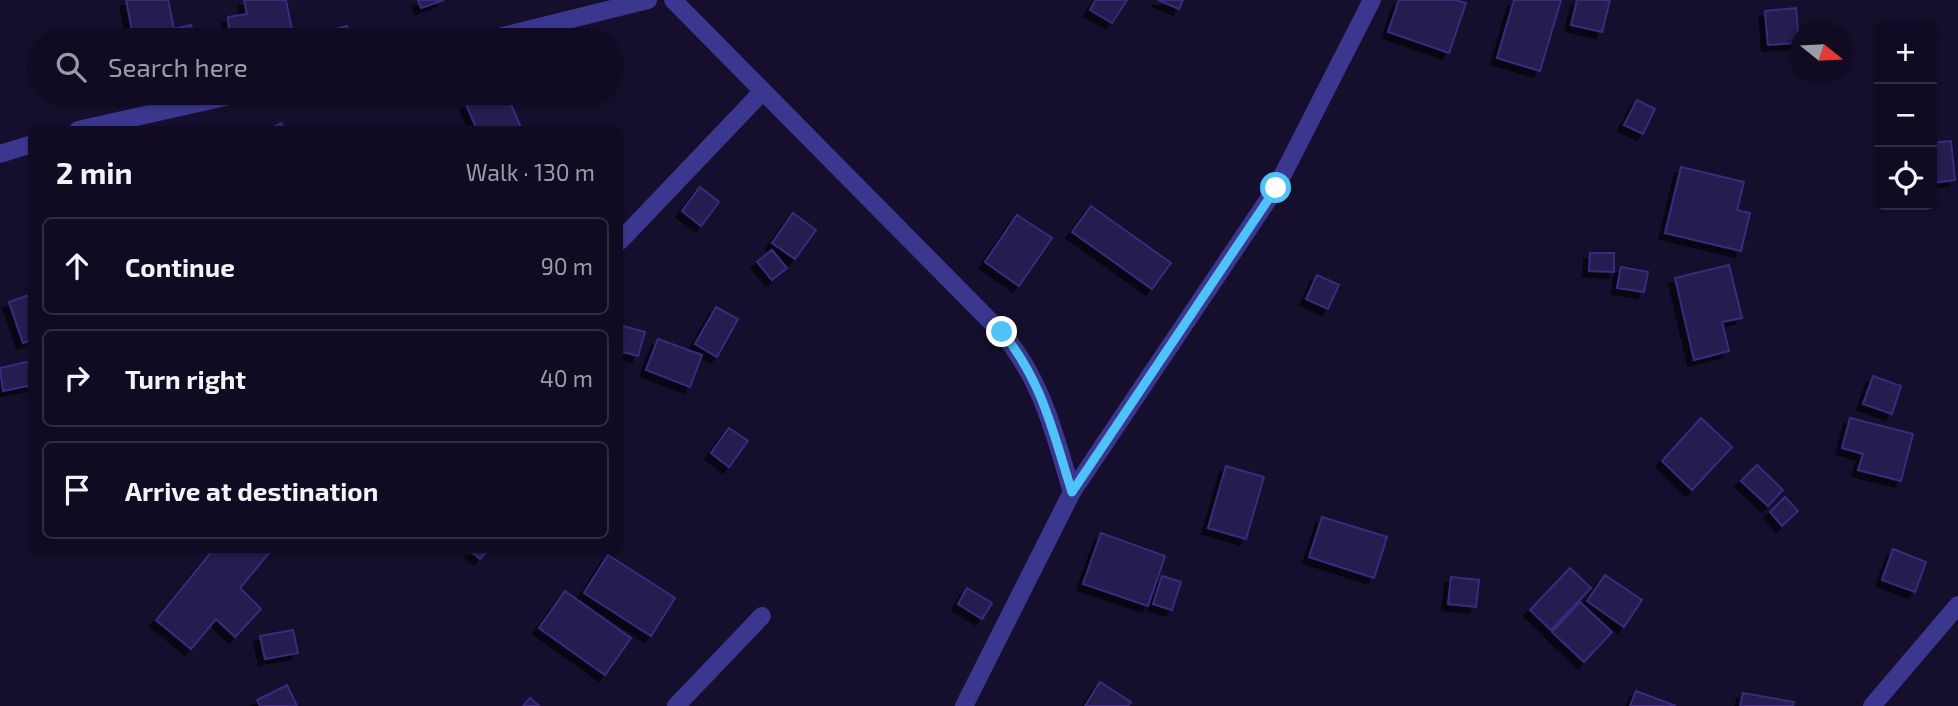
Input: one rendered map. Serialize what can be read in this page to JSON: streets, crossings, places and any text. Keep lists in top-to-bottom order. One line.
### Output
{"north":"right","page":{"map_buttons":["+","−"],"search":"Search here","heading":["2 min","Walk · 130 m"],"list":[["Continue","90 m"],["Turn right","40 m"],"Arrive at destination"]}}
